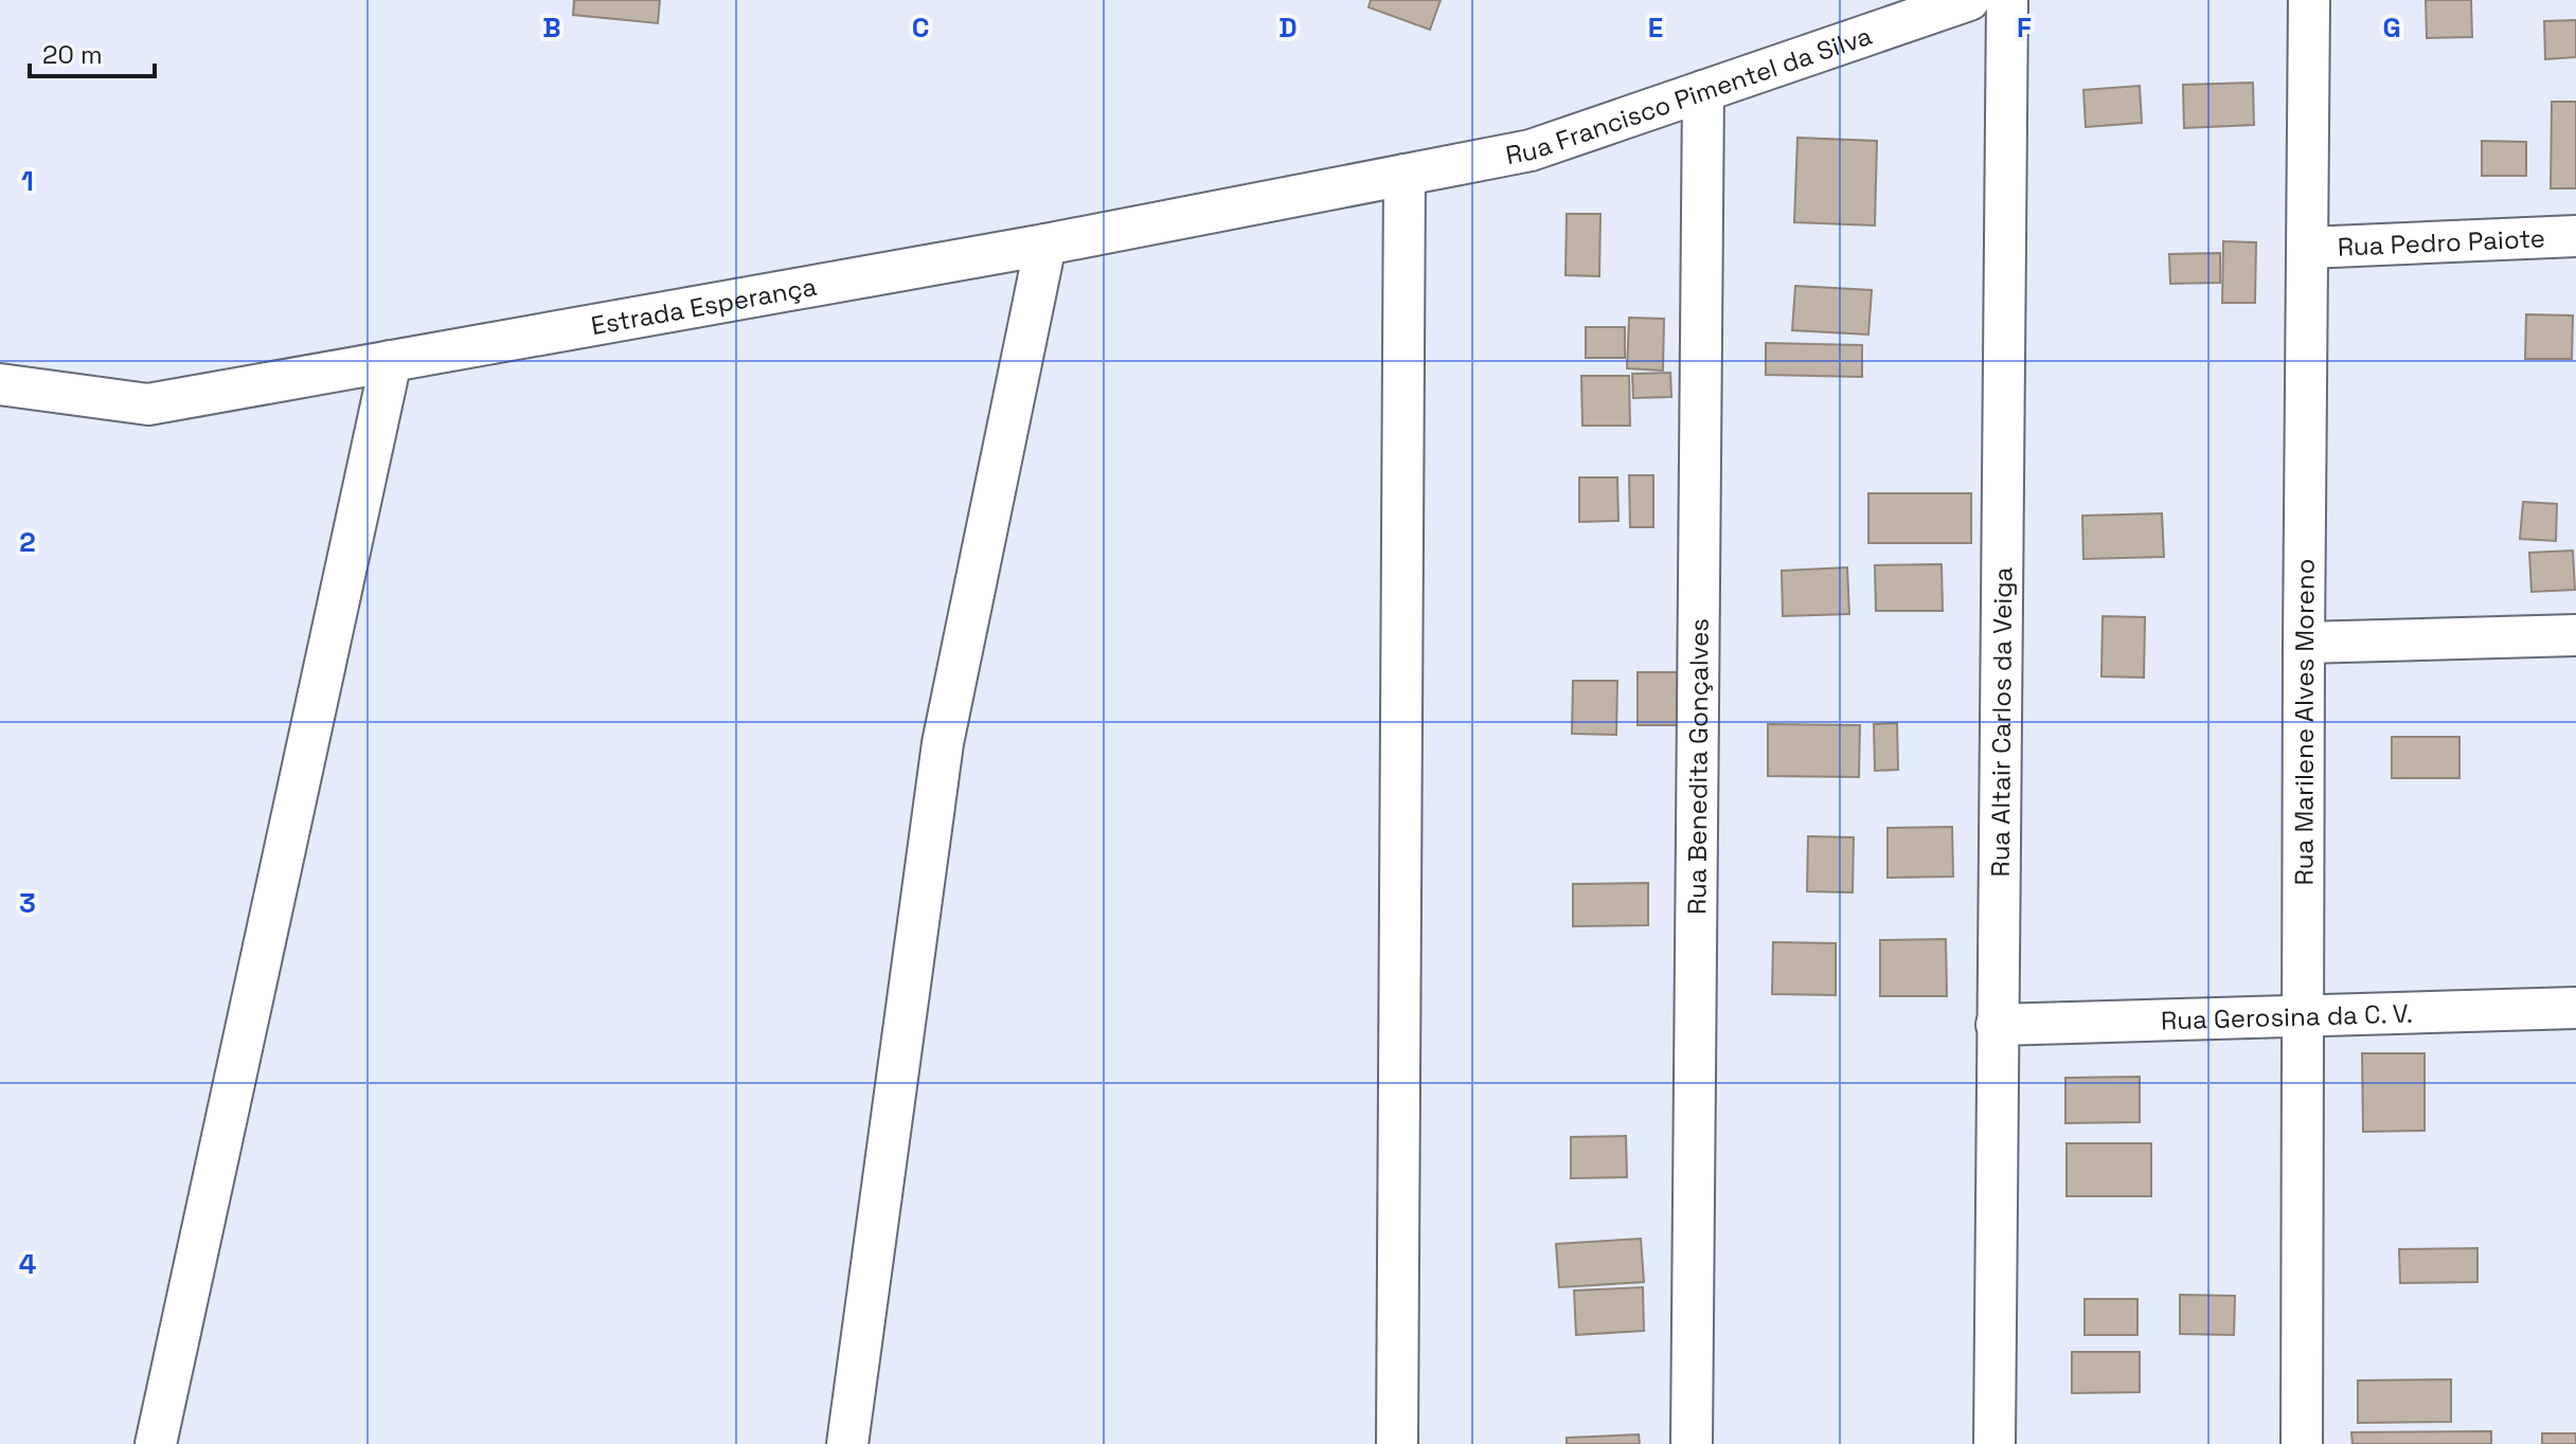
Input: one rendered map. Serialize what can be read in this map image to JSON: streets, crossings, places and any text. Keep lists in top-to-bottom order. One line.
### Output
{"streets":{"street":["Rua Francisco Pimentel da Silva","Rua Pedro Paiote","Estrada Esperança","Rua Altair Carlos da Veiga","Rua Marilene Alves Moreno","Rua Benedita Gonçalves","Rua Gerosina da C. V."]},"crossings":[["Rua Francisco Pimentel da Silva","Estrada Esperança"],["Rua Francisco Pimentel da Silva","Rua Benedita Gonçalves"],["Rua Pedro Paiote","Rua Marilene Alves Moreno"],["Rua Altair Carlos da Veiga","Rua Gerosina da C. V."],["Rua Marilene Alves Moreno","Rua Gerosina da C. V."]],"scale_bar":"20 m","grid":{"columns":["B","C","D","E","F","G"],"rows":["1","2","3","4"]}}
